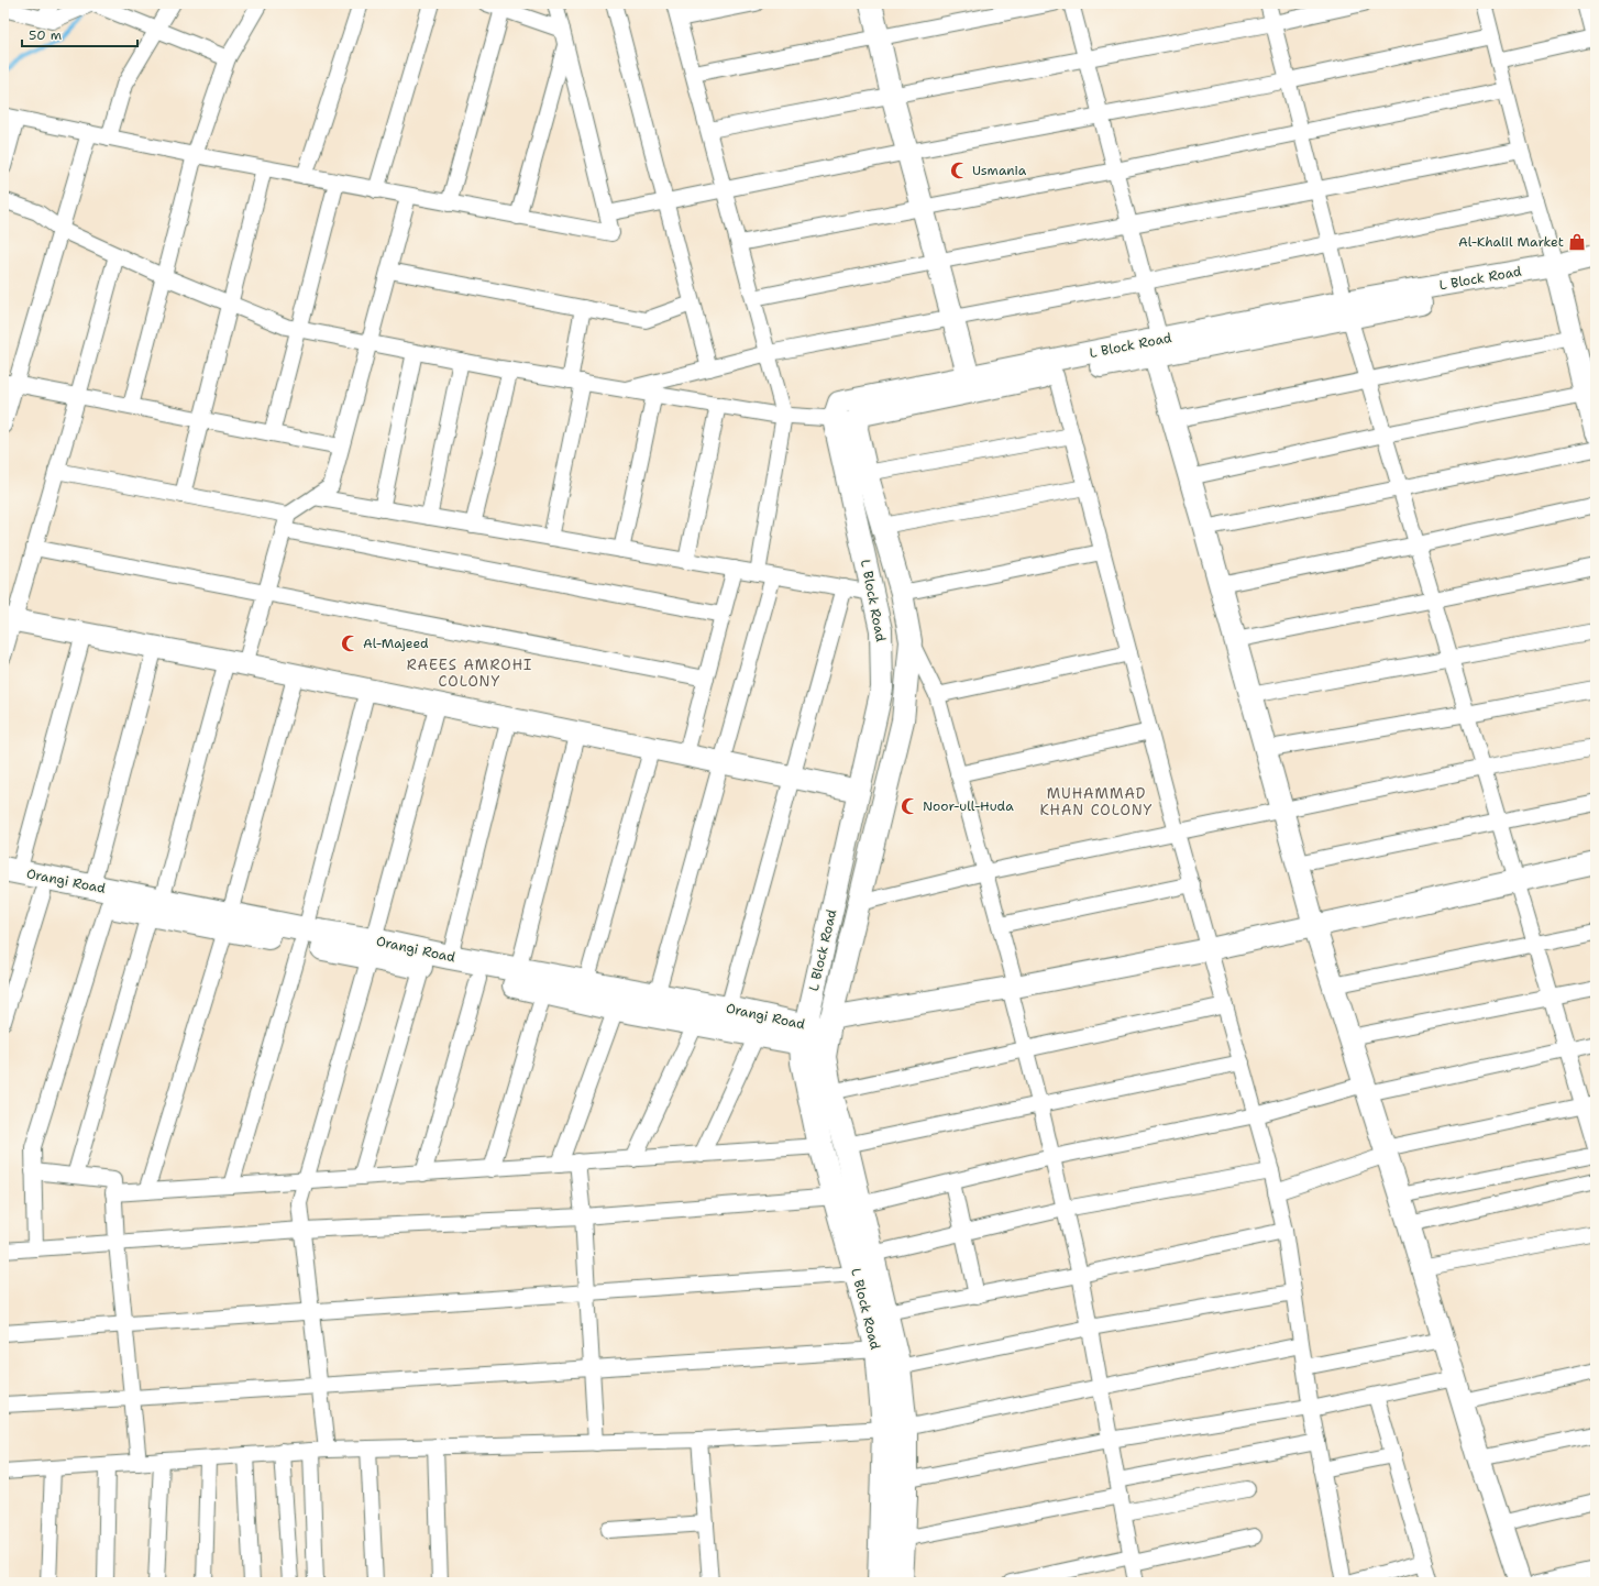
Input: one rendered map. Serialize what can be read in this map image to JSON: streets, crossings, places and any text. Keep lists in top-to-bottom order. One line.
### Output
{"streets":{"main road":["L Block Road","Orangi Road"]},"crossings":[["L Block Road","Orangi Road"]],"districts":["RAEES AMROHI COLONY","MUHAMMAD KHAN COLONY"],"places":{"mosque":["Usmania","Al-Majeed","Noor-ull-Huda"],"shop":["Al-Khalil Market"]},"scale_bar":"50 m"}
